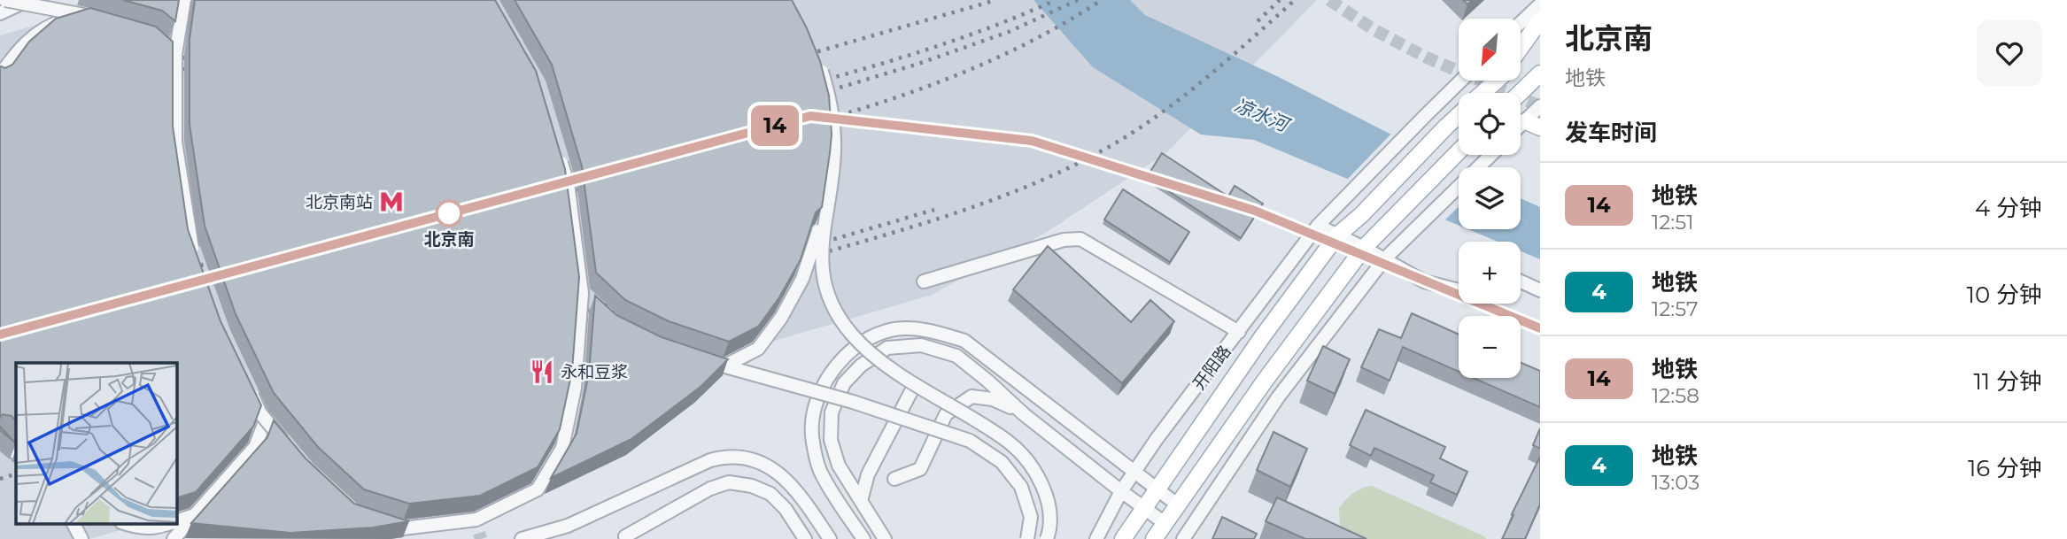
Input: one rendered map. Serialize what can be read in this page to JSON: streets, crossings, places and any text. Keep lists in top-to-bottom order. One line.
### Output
{"streets":{"main road":["开阳路"]},"water":["凉水河"],"places":{"metro station":["北京南站"],"other":["北京南"],"restaurant":["永和豆浆"]},"lines":["metro line 14"],"north":"bottom left","page":{"on_map":"14","heading":[["北京南","地铁"],"发车时间"],"map_buttons":["+","−"],"list":[{"mark":"14","name":"地铁","note":"12:51","value":"4 分钟"},{"mark":"4","name":"地铁","note":"12:57","value":"10 分钟"},{"mark":"14","name":"地铁","note":"12:58","value":"11 分钟"},{"mark":"4","name":"地铁","note":"13:03","value":"16 分钟"}]}}
